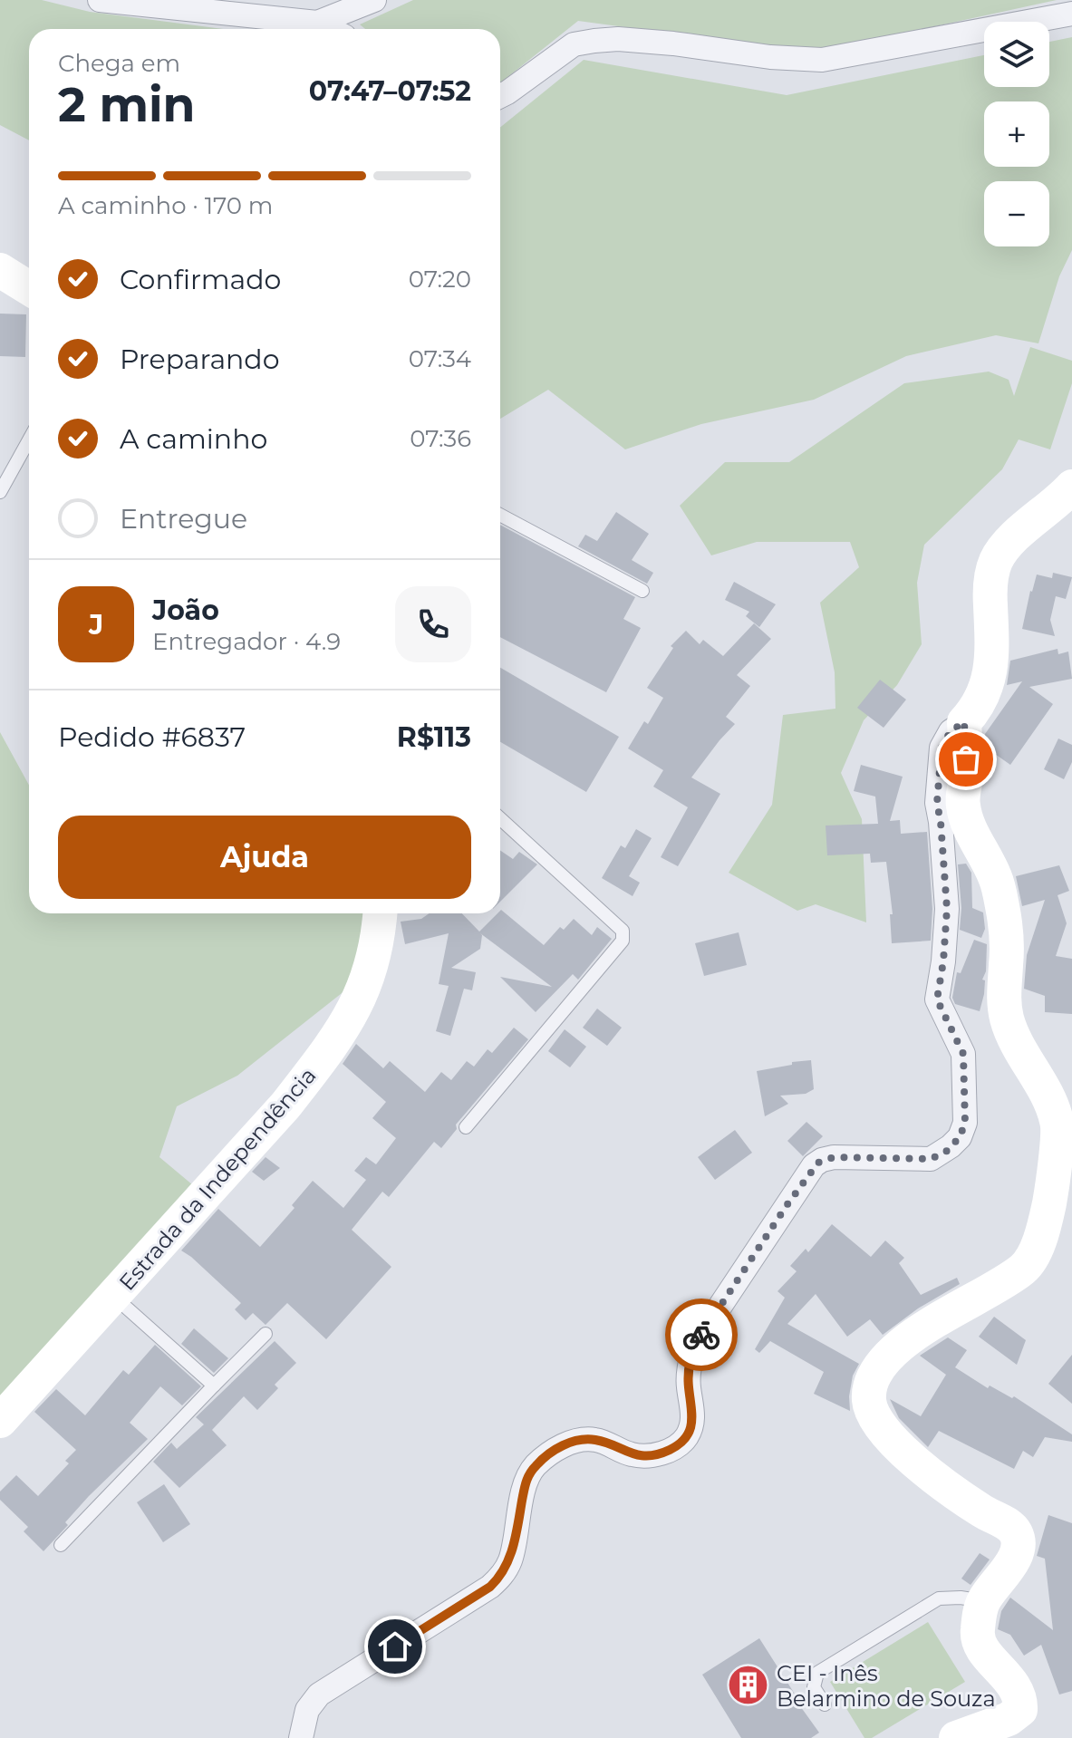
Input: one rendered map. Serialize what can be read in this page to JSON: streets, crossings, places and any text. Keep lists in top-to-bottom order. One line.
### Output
{"streets":{"street":["Estrada da Independência"]},"places":{"building":["CEI - Inês Belarmino de Souza"]},"page":{"map_buttons":["+","−"],"heading":["2 min","Chega em","07:47–07:52"],"panel":["João","Entregador · 4.9","Pedido #6837","R$113"],"bar":"A caminho · 170 m","list":[["Confirmado","07:20"],["Preparando","07:34"],["A caminho","07:36"],"Entregue"],"round":"J","buttons":"Ajuda"}}
